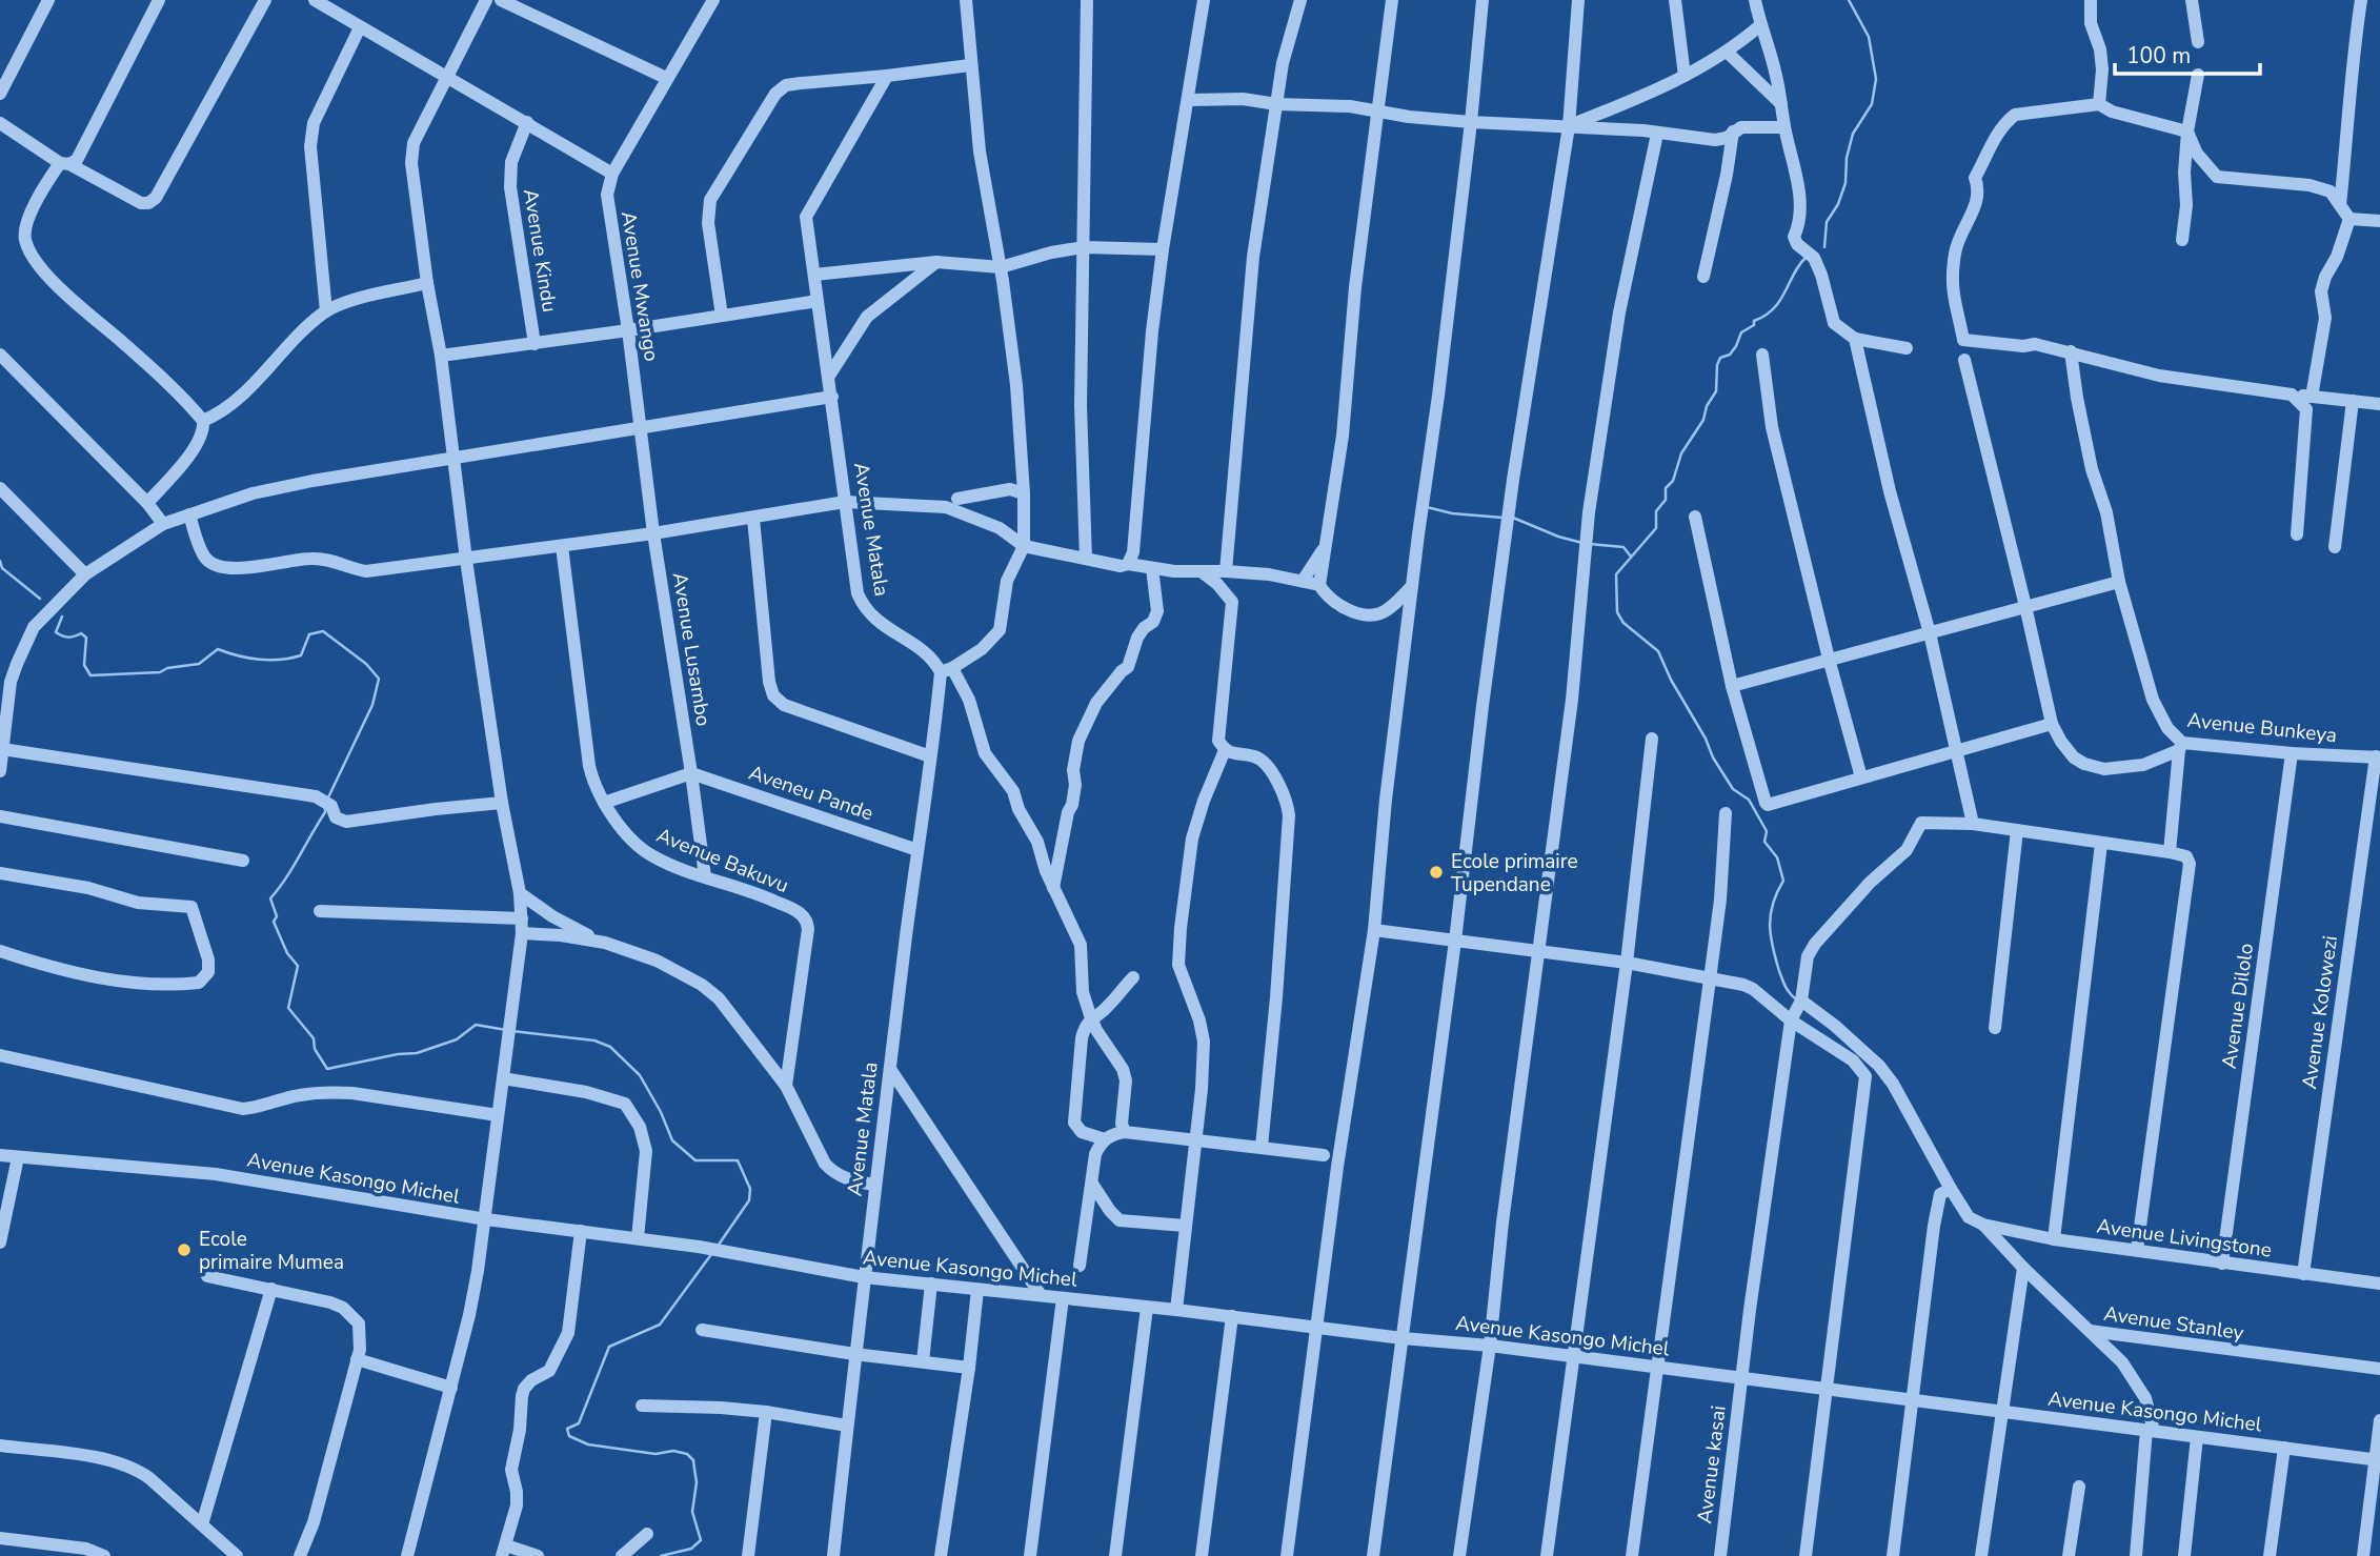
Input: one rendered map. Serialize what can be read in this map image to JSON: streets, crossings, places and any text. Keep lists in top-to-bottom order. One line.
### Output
{"streets":{"street":["Avenue Kindu","Avenue Mwango","Avenue Matala","Avenue Lusambo","Avenue Bunkeya","Aveneu Pande","Avenue Bakuvu","Avenue Dilolo","Avenue Kolowezi","Avenue Kasongo Michel","Avenue Livingstone","Avenue Stanley","Avenue kasai"]},"crossings":[["Avenue Mwango","Avenue Lusambo"],["Avenue Matala","Aveneu Pande"],["Avenue Matala","Avenue Kasongo Michel"],["Avenue Lusambo","Aveneu Pande"],["Avenue Lusambo","Avenue Bakuvu"],["Avenue Bunkeya","Avenue Dilolo"],["Avenue Bunkeya","Avenue Kolowezi"],["Avenue Dilolo","Avenue Livingstone"],["Avenue Kolowezi","Avenue Livingstone"],["Avenue Kasongo Michel","Avenue kasai"]],"places":["Ecole primaire Tupendane","Ecole primaire Mumea"],"scale_bar":"100 m"}
